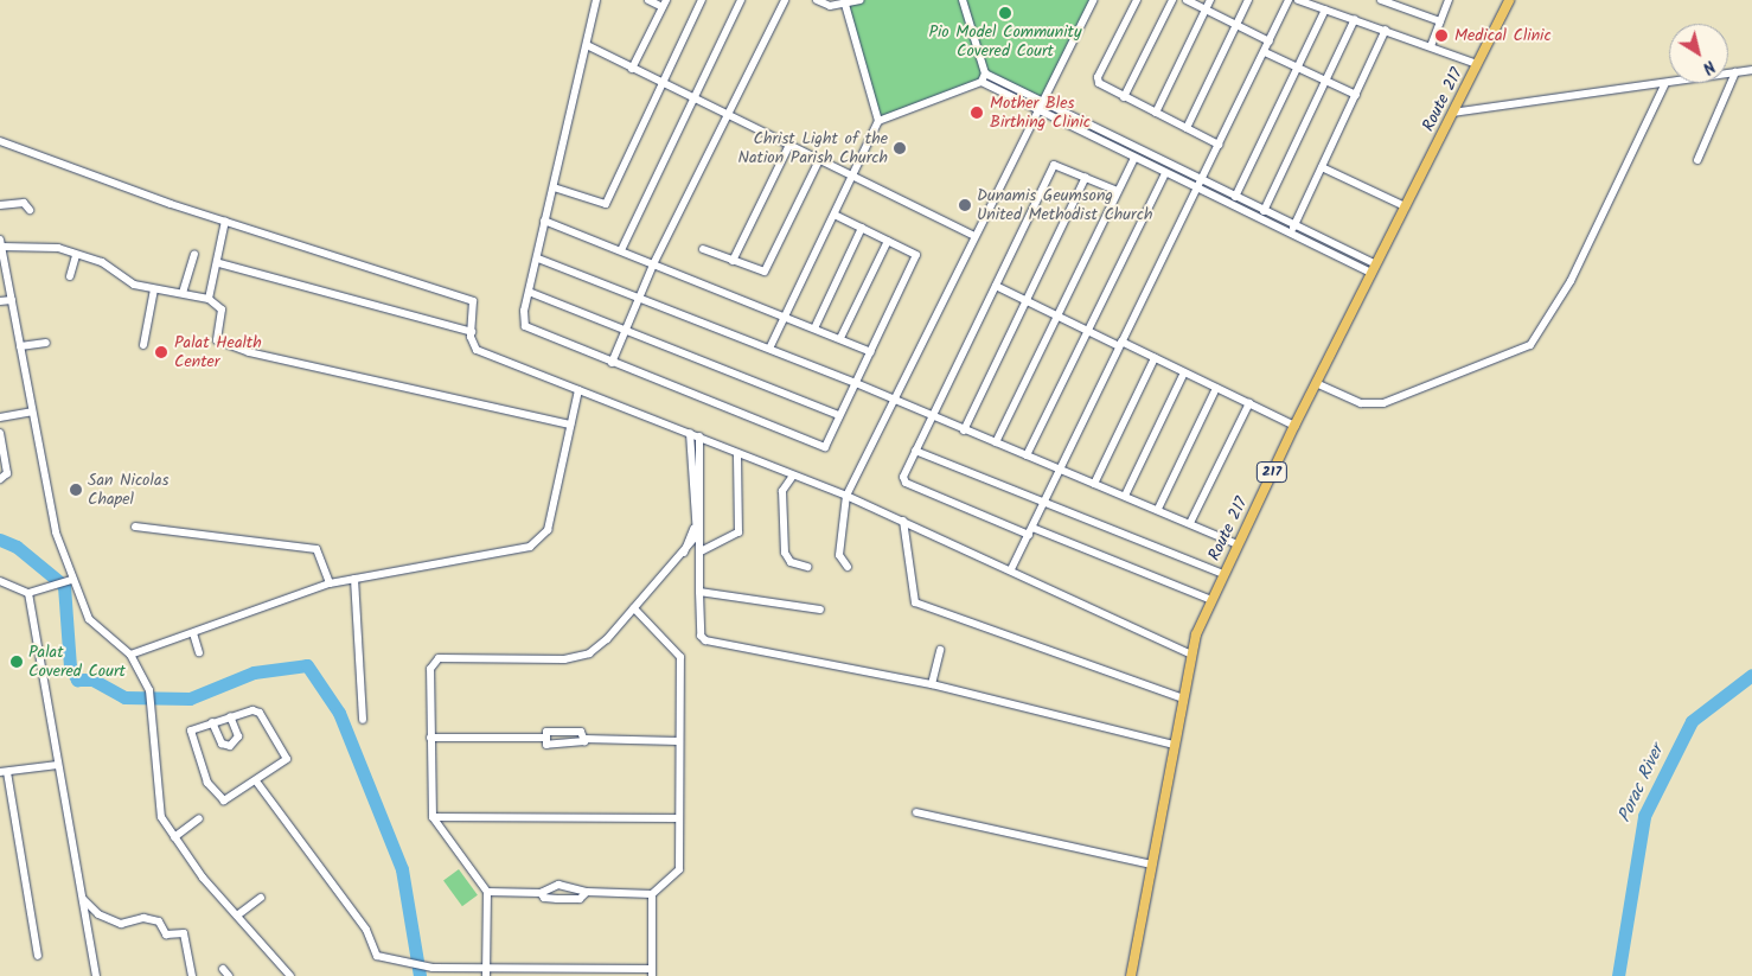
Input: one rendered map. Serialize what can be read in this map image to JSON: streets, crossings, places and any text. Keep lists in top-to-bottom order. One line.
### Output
{"streets":{"main road":["Route 217","217"]},"water":["Porac River"],"places":["Pio Model Community Covered Court","Medical Clinic","Mother Bles Birthing Clinic","Christ Light of the Nation Parish Church","Dunamis Geumsong United Methodist Church","Palat Health Center","San Nicolas Chapel","Palat Covered Court"],"north":"bottom right"}
